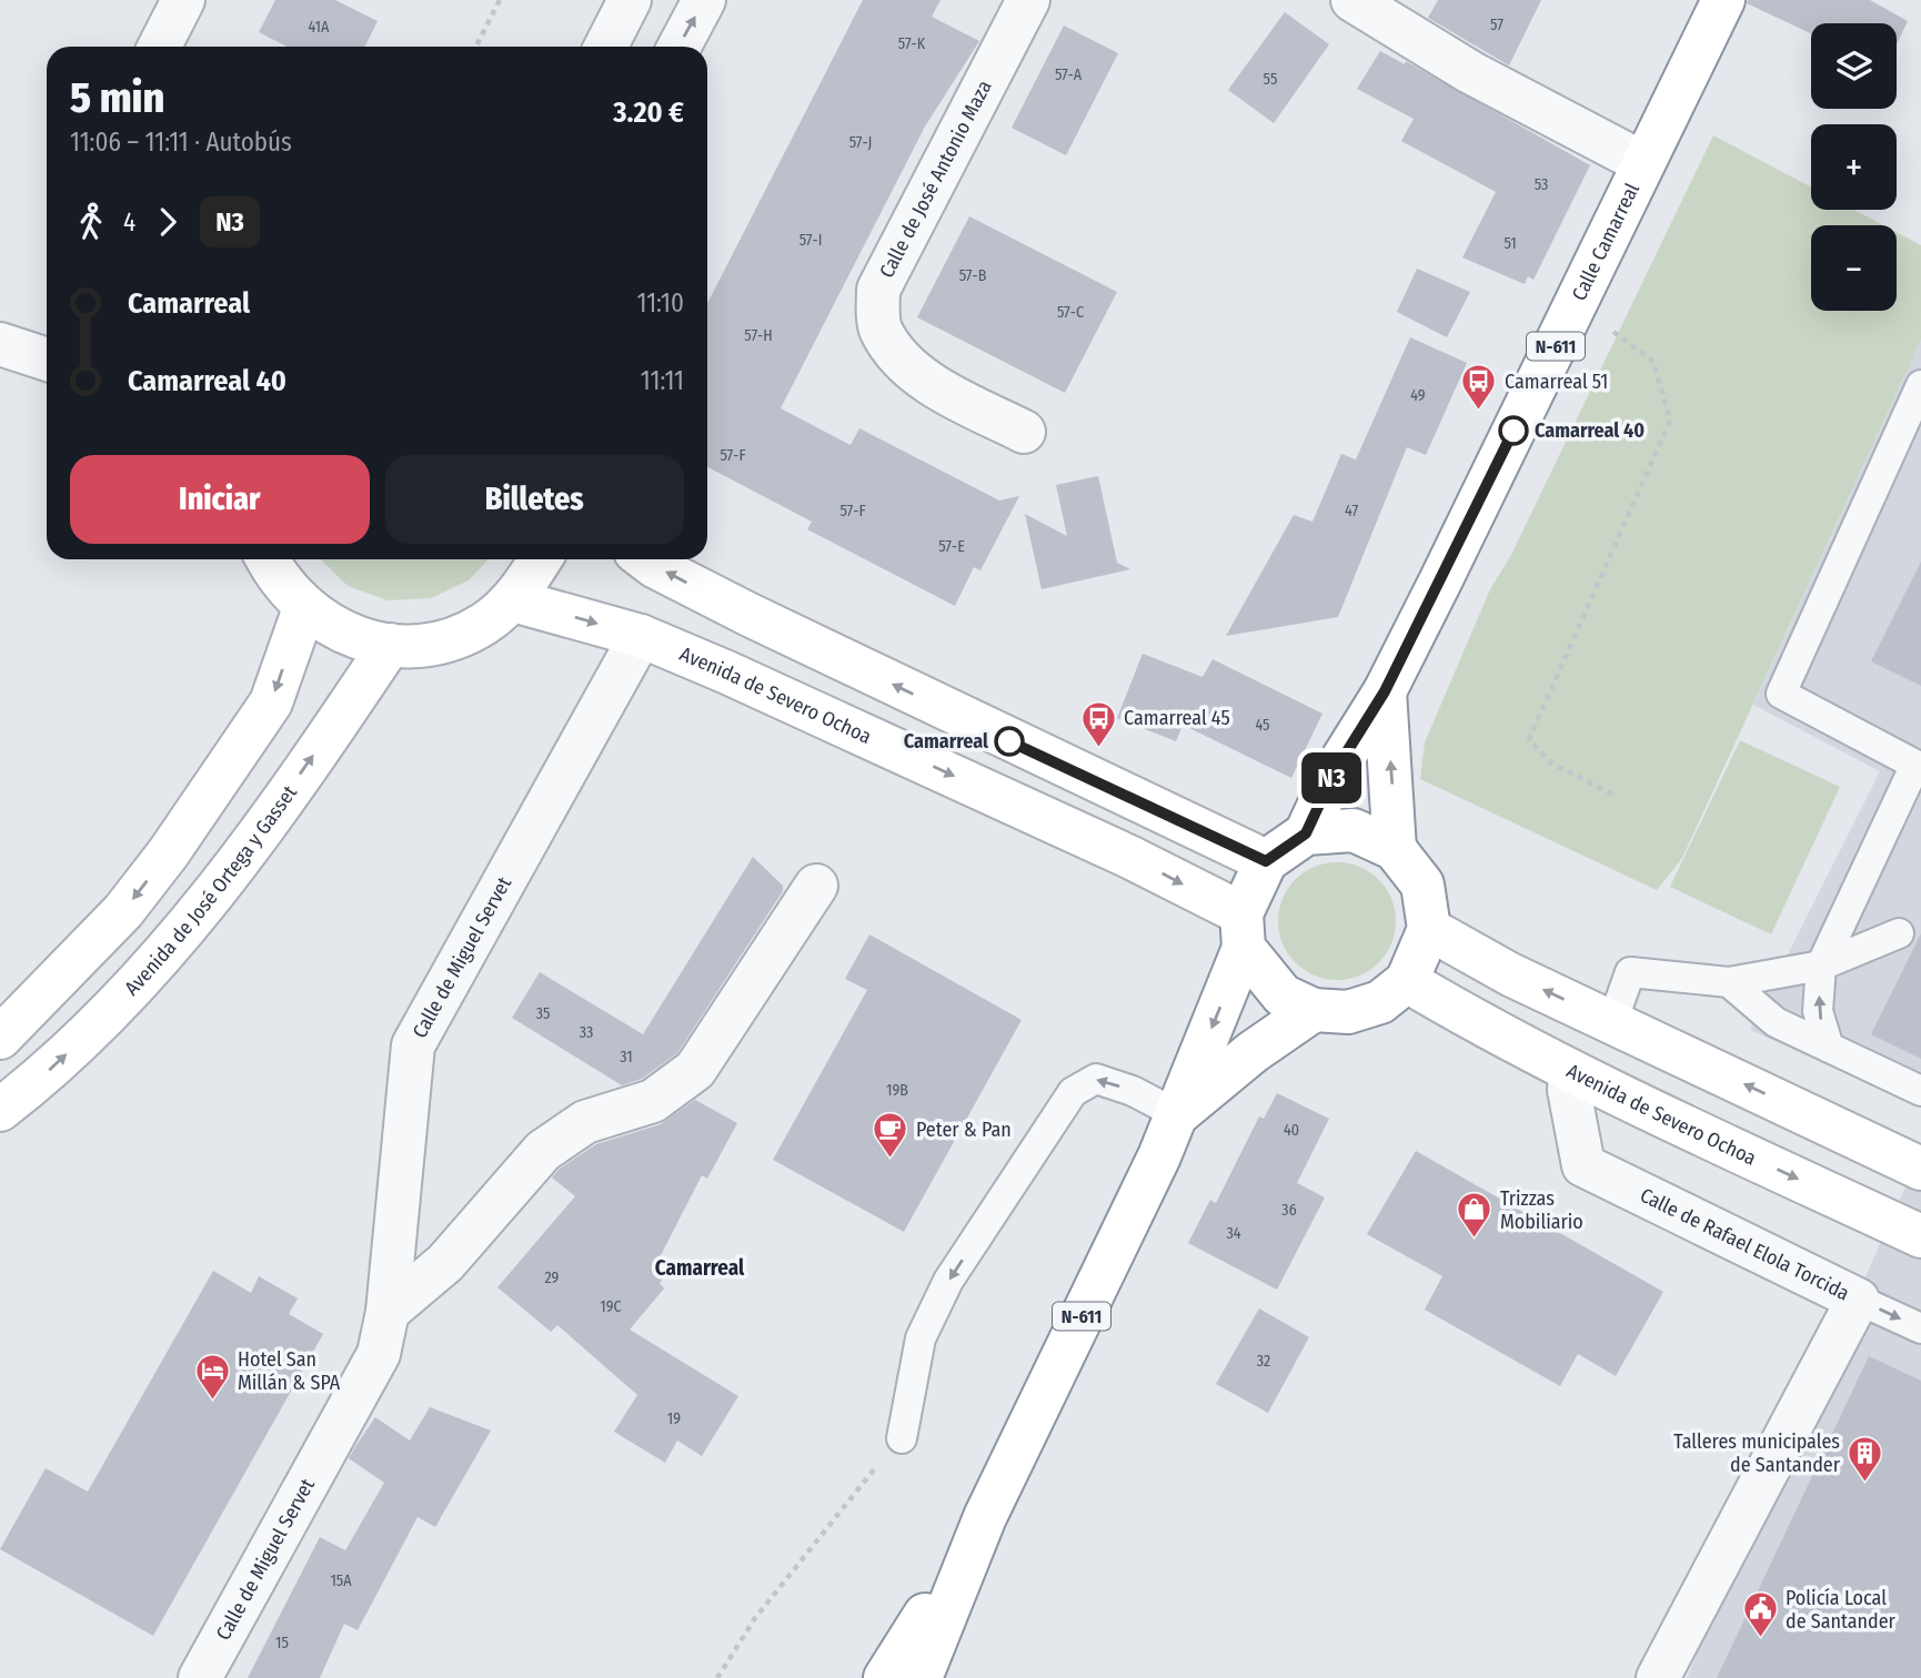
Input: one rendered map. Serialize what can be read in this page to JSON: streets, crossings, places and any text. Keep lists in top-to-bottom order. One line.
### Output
{"streets":{"main road":["Calle Camarreal","N-611","Avenida de Severo Ochoa","Avenida de José Ortega y Gasset"],"street":["Calle de José Antonio Maza","Calle de Miguel Servet","Calle de Rafael Elola Torcida"]},"crossings":[["Calle Camarreal","N-611"],["N-611","Avenida de Severo Ochoa"],["Avenida de Severo Ochoa","Calle de Miguel Servet"],["Avenida de Severo Ochoa","Calle de Rafael Elola Torcida"]],"districts":["Camarreal"],"places":{"bus stop":["Camarreal 51","Camarreal 45"],"other":["Camarreal 40","Camarreal"],"cafe":["Peter & Pan"],"shop":["Trizzas Mobiliario"],"hotel":["Hotel San Millán & SPA"],"building":["Talleres municipales de Santander"],"public building":["Policía Local de Santander"]},"lines":["bus line N3"],"house_numbers":["57","41A","57-K","57-A","55","57-J","53","57-I","51","57-B","57-C","57-H","49","57-F","57-F","47","57-E","45","35","33","31","19B","40","36","34","29","19C","32","19","15A","15"],"page":{"on_map":"N3","map_buttons":["+","−"],"heading":["5 min","11:06 – 11:11 · Autobús","3.20 €"],"legs":["4","N3"],"list":[{"name":"Camarreal","value":"11:10"},{"name":"Camarreal 40","value":"11:11"}],"buttons":["Iniciar","Billetes"]}}
